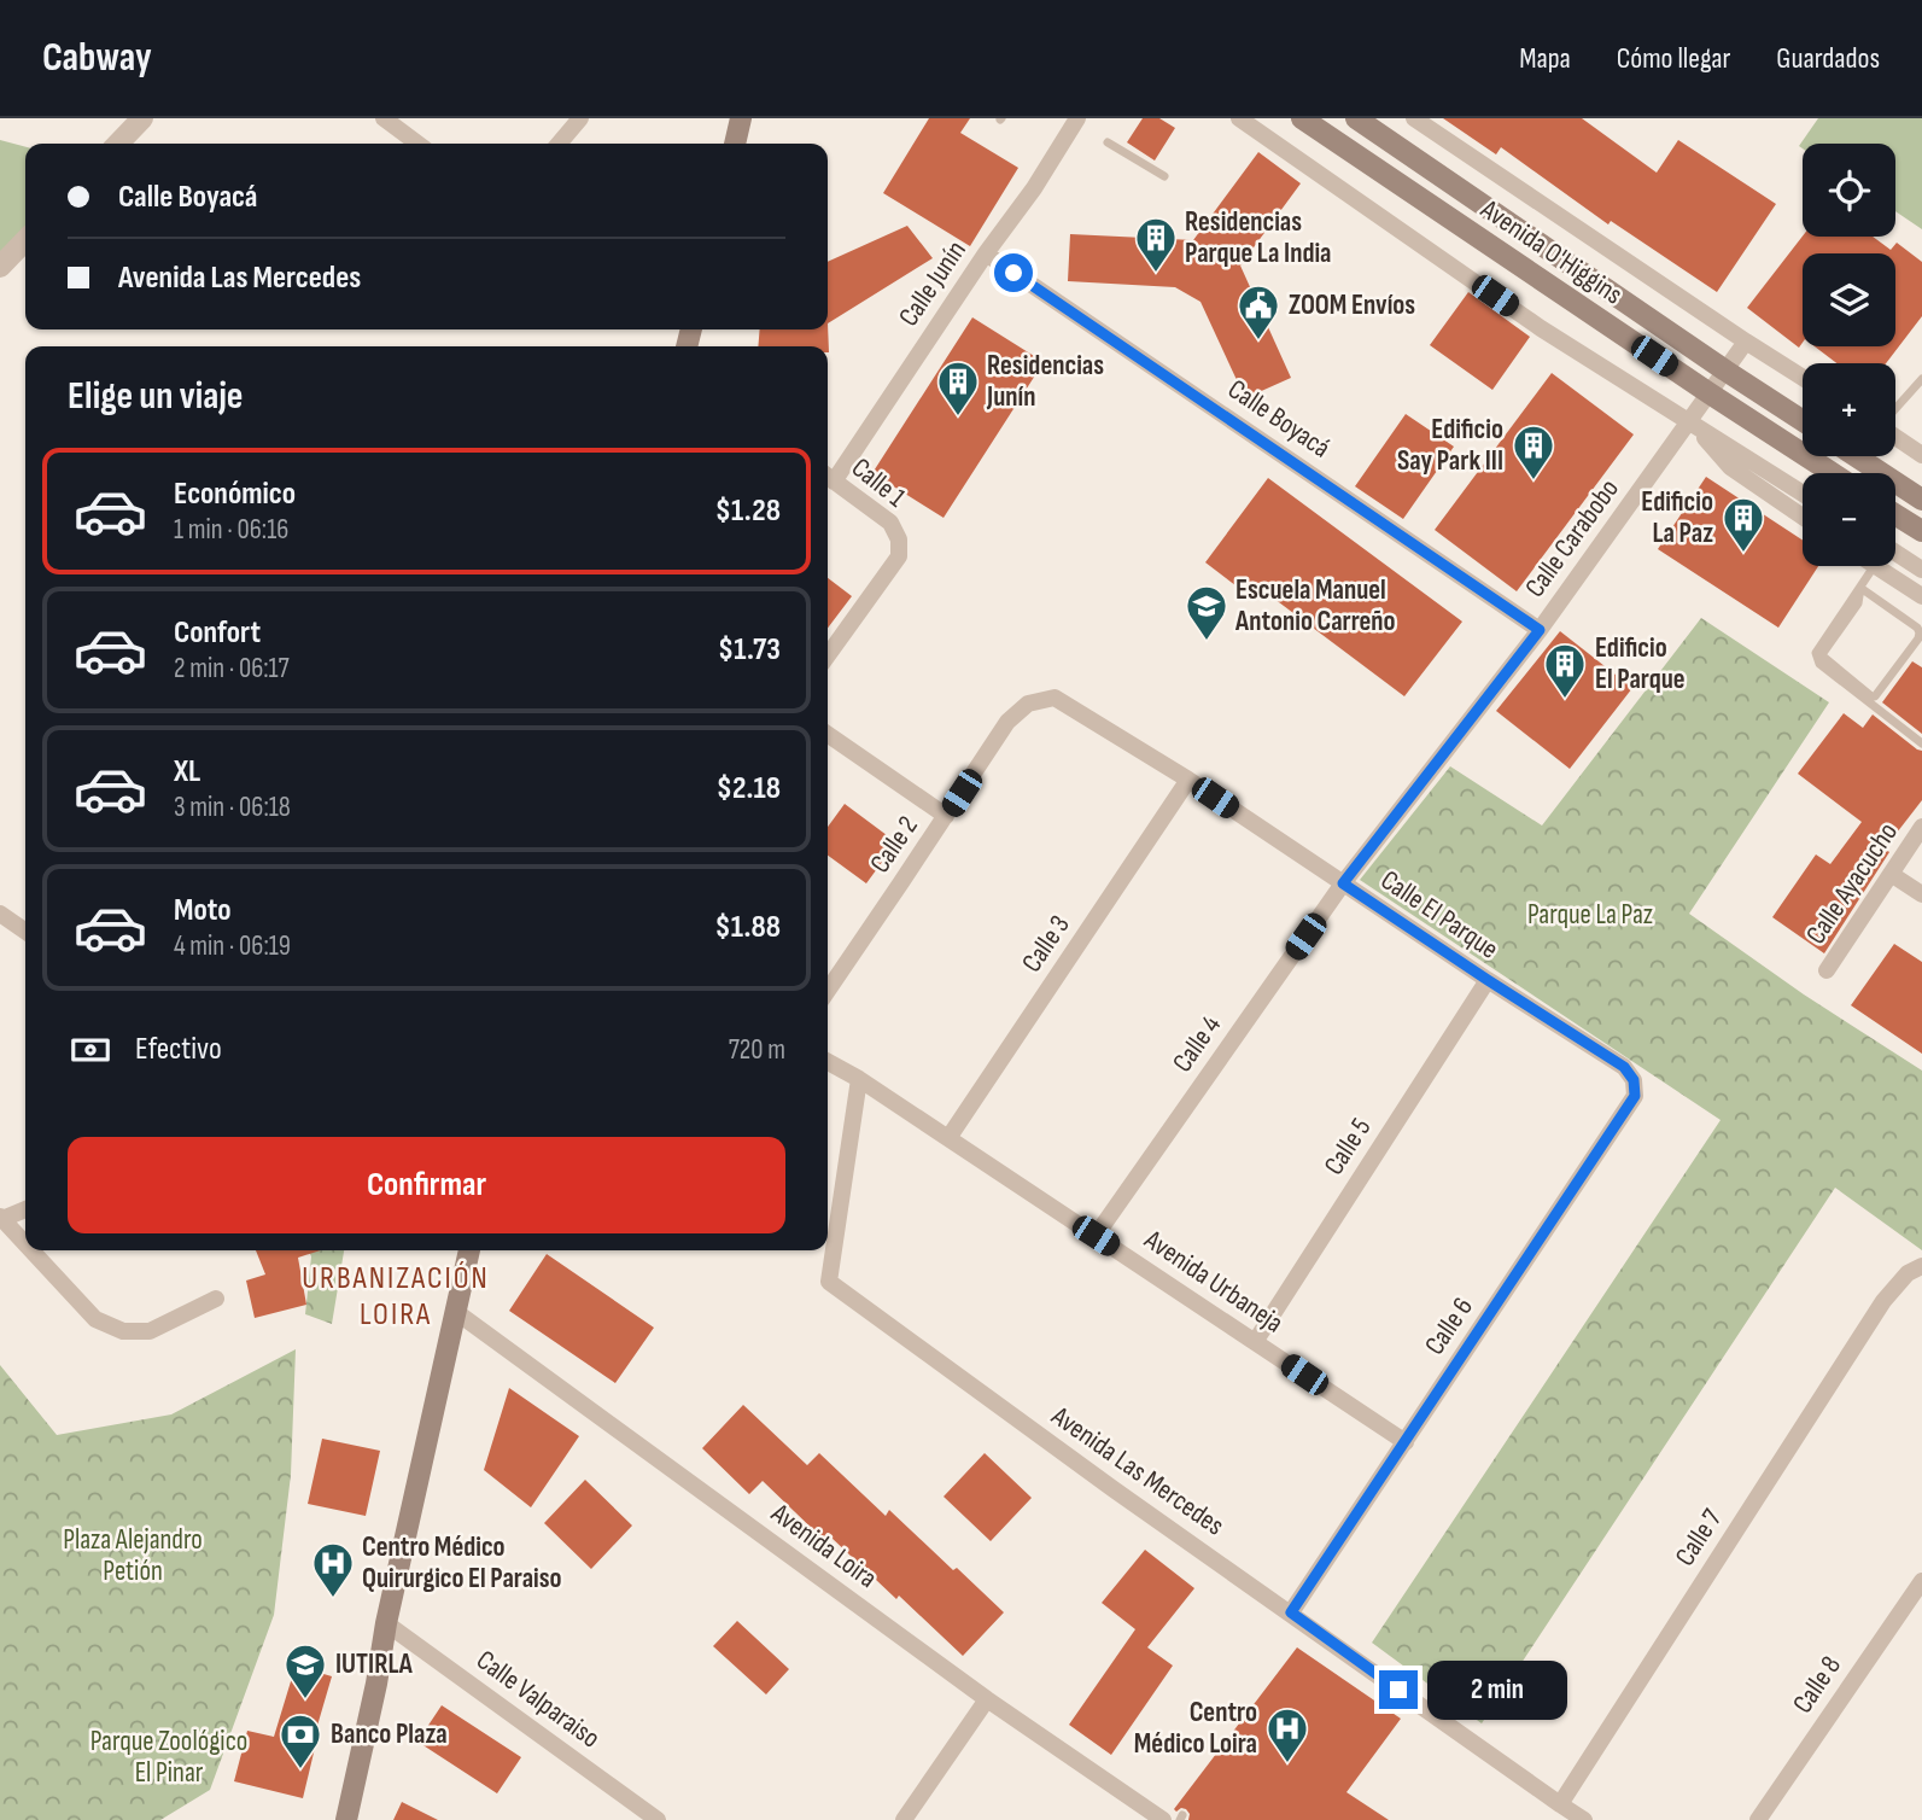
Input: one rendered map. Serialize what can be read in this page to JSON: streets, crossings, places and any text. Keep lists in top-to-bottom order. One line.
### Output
{"streets":{"main road":["Avenida O'Higgins"],"street":["Calle Junín","Calle Boyacá","Calle 1","Calle Carabobo","Calle 2","Calle Ayacucho","Calle El Parque","Calle 3","Calle 4","Calle 5","Avenida Urbaneja","Calle 6","Avenida Las Mercedes","Calle 7","Avenida Loira","Calle 8","Calle Valparaiso"]},"crossings":[["Avenida O'Higgins","Calle Carabobo"],["Calle Junín","Calle Boyacá"],["Calle Junín","Calle 1"],["Calle Boyacá","Calle Carabobo"],["Calle Carabobo","Calle El Parque"],["Calle Carabobo","Calle 4"],["Calle 2","Calle El Parque"],["Calle El Parque","Calle 3"],["Calle El Parque","Calle 4"],["Calle El Parque","Calle 5"],["Calle El Parque","Calle 6"],["Calle 3","Avenida Urbaneja"],["Calle 4","Avenida Urbaneja"],["Calle 5","Avenida Urbaneja"],["Avenida Urbaneja","Calle 6"],["Avenida Urbaneja","Avenida Las Mercedes"],["Calle 6","Avenida Las Mercedes"],["Avenida Las Mercedes","Calle 7"]],"districts":["URBANIZACIÓN LOIRA"],"parks":["Parque La Paz","Plaza Alejandro Petión","Parque Zoológico El Pinar"],"places":{"building":["Residencias Parque La India","Residencias Junín","Edificio Say Park III","Edificio La Paz","Edificio El Parque"],"public building":["ZOOM Envíos"],"school or university":["Escuela Manuel Antonio Carreño","IUTIRLA"],"hospital":["Centro Médico Quirurgico El Paraiso","Centro Médico Loira"],"bank":["Banco Plaza"]},"page":{"header":"Cabway","nav":["Mapa","Cómo llegar","Guardados"],"map_buttons":["+","−"],"banner":["Calle Boyacá","Avenida Las Mercedes"],"heading":"Elige un viaje","list":[{"name":"Económico","note":"1 min · 06:16","value":"$1.28"},{"name":"Confort","note":"2 min · 06:17","value":"$1.73"},{"name":"XL","note":"3 min · 06:18","value":"$2.18"},{"name":"Moto","note":"4 min · 06:19","value":"$1.88"}],"pay":["Efectivo","720 m"],"buttons":"Confirmar","bubble":"2 min"}}
